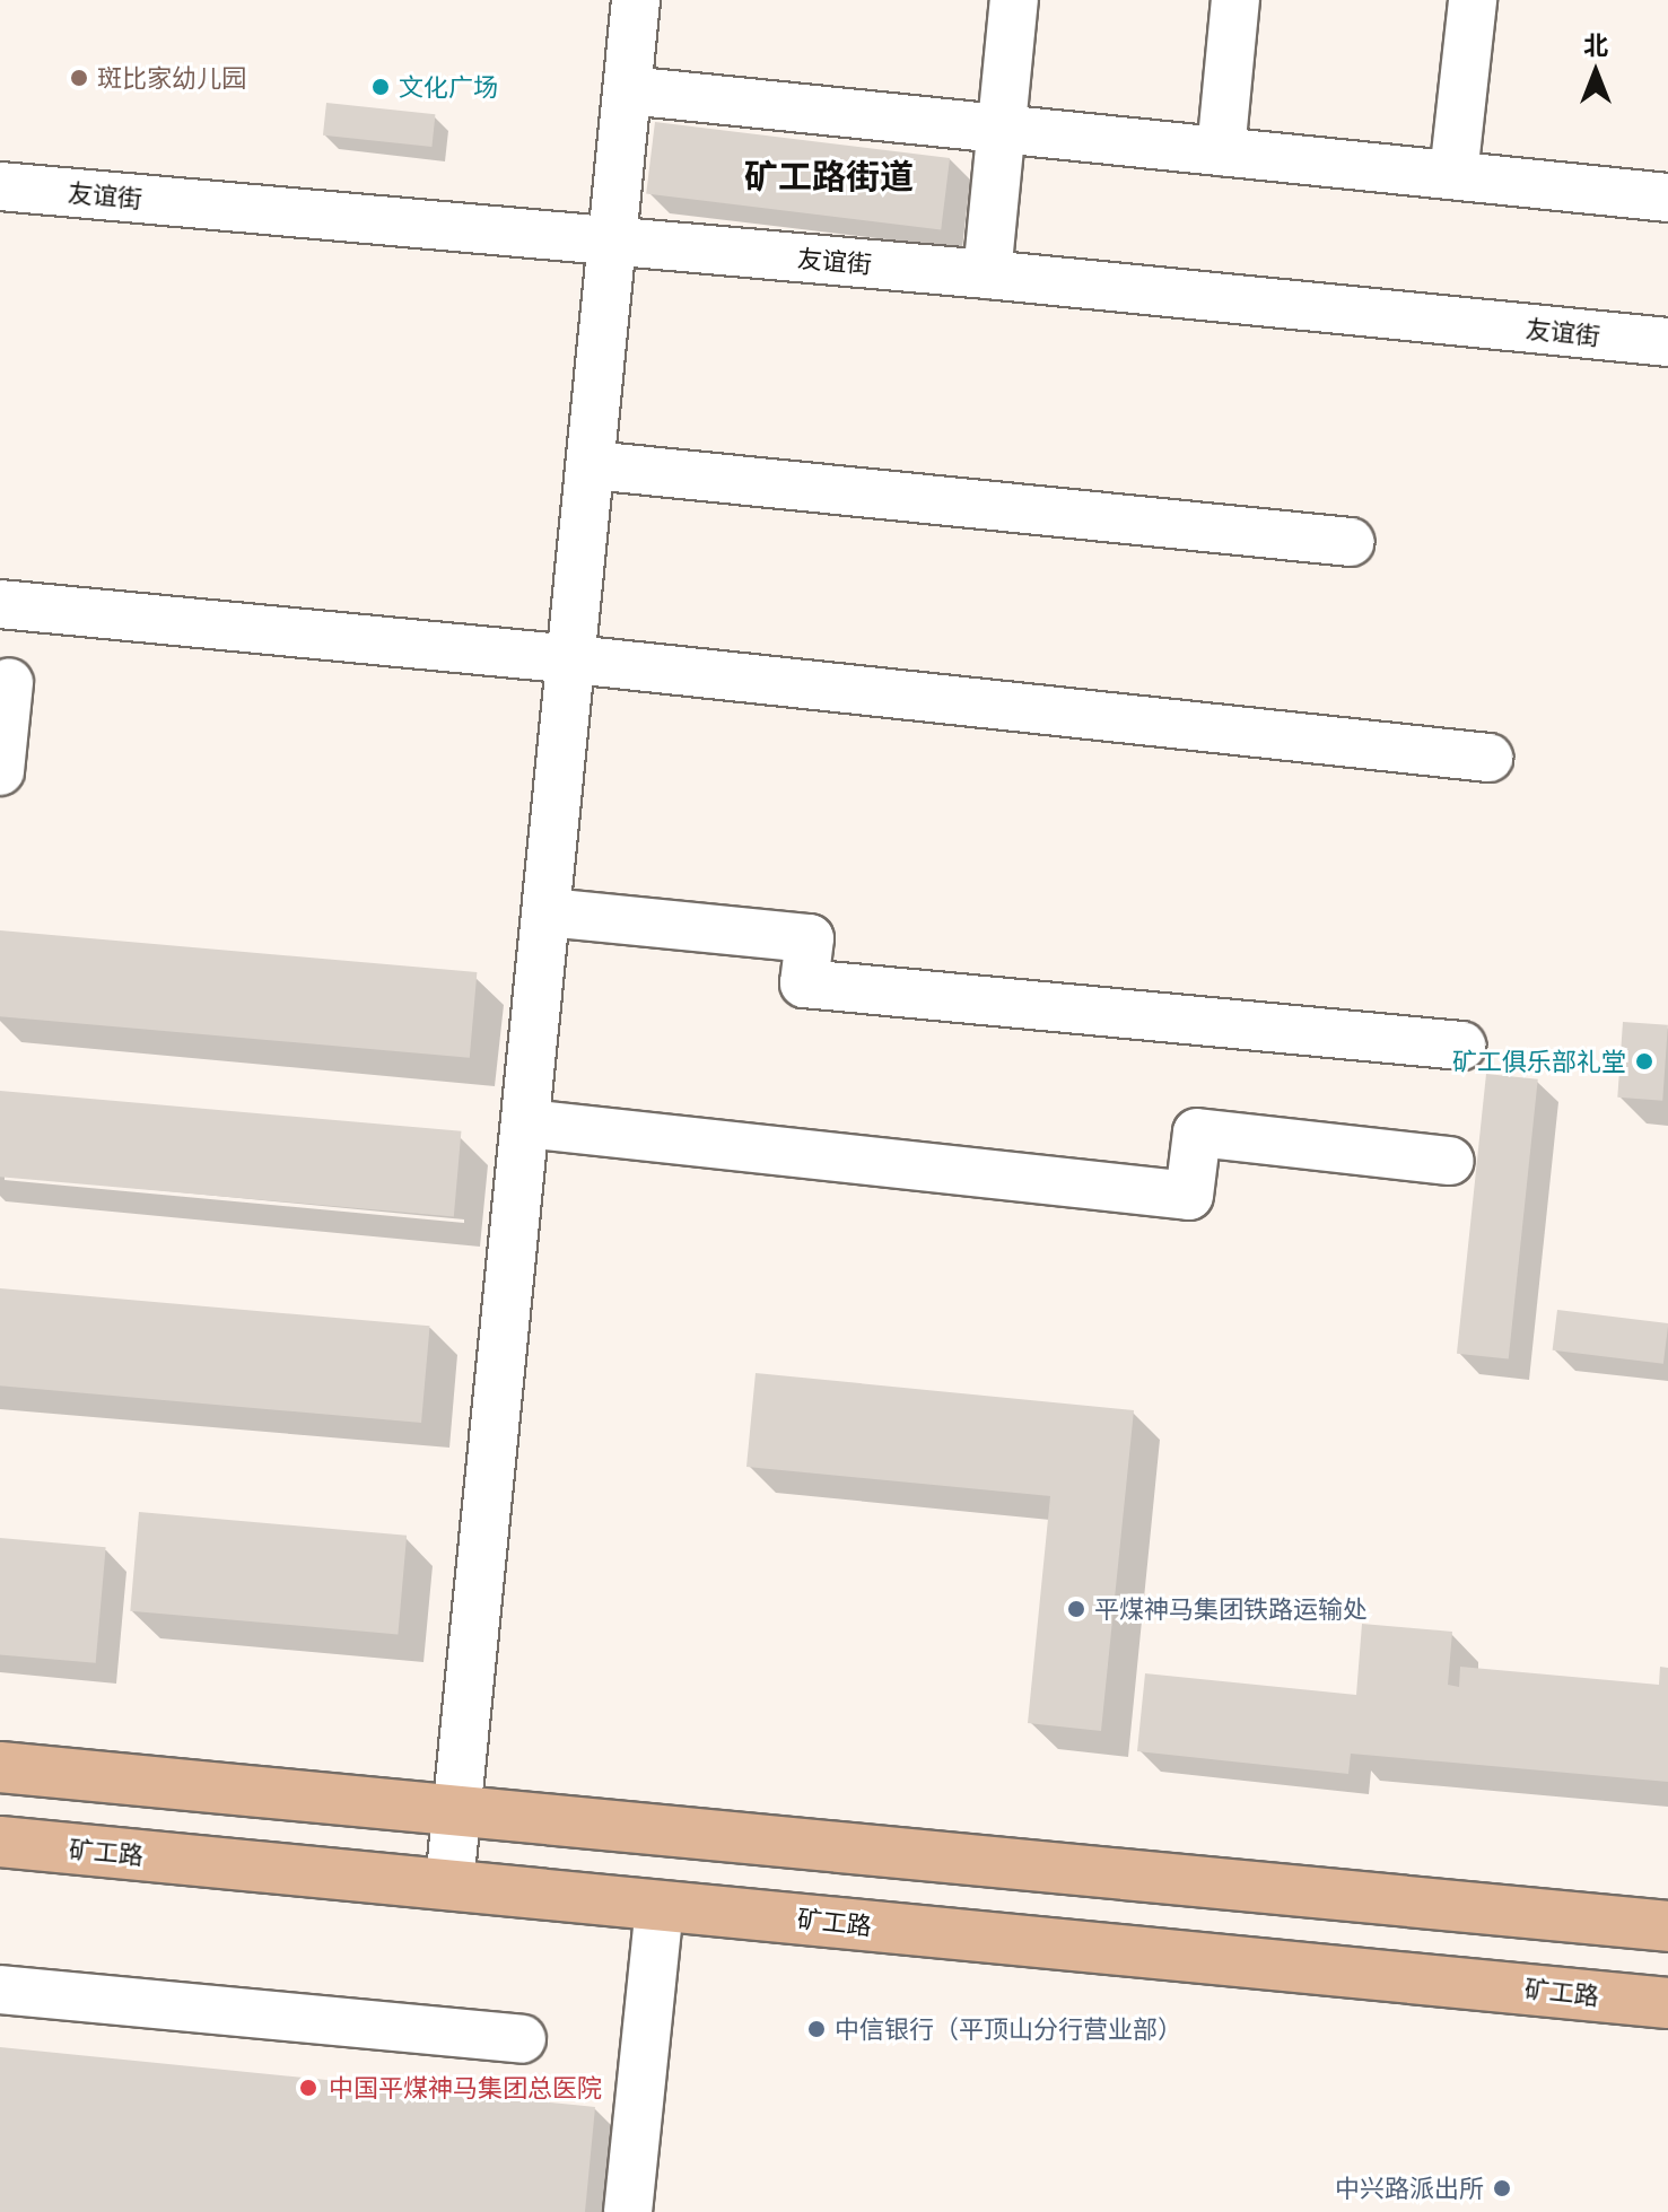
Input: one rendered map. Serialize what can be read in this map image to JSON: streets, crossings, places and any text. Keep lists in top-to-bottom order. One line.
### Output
{"streets":{"main road":["矿工路"],"street":["友谊街"]},"districts":["矿工路街道"],"places":["斑比家幼儿园","文化广场","矿工俱乐部礼堂","平煤神马集团铁路运输处","中信银行（平顶山分行营业部）","中国平煤神马集团总医院","中兴路派出所"],"north":"top"}
